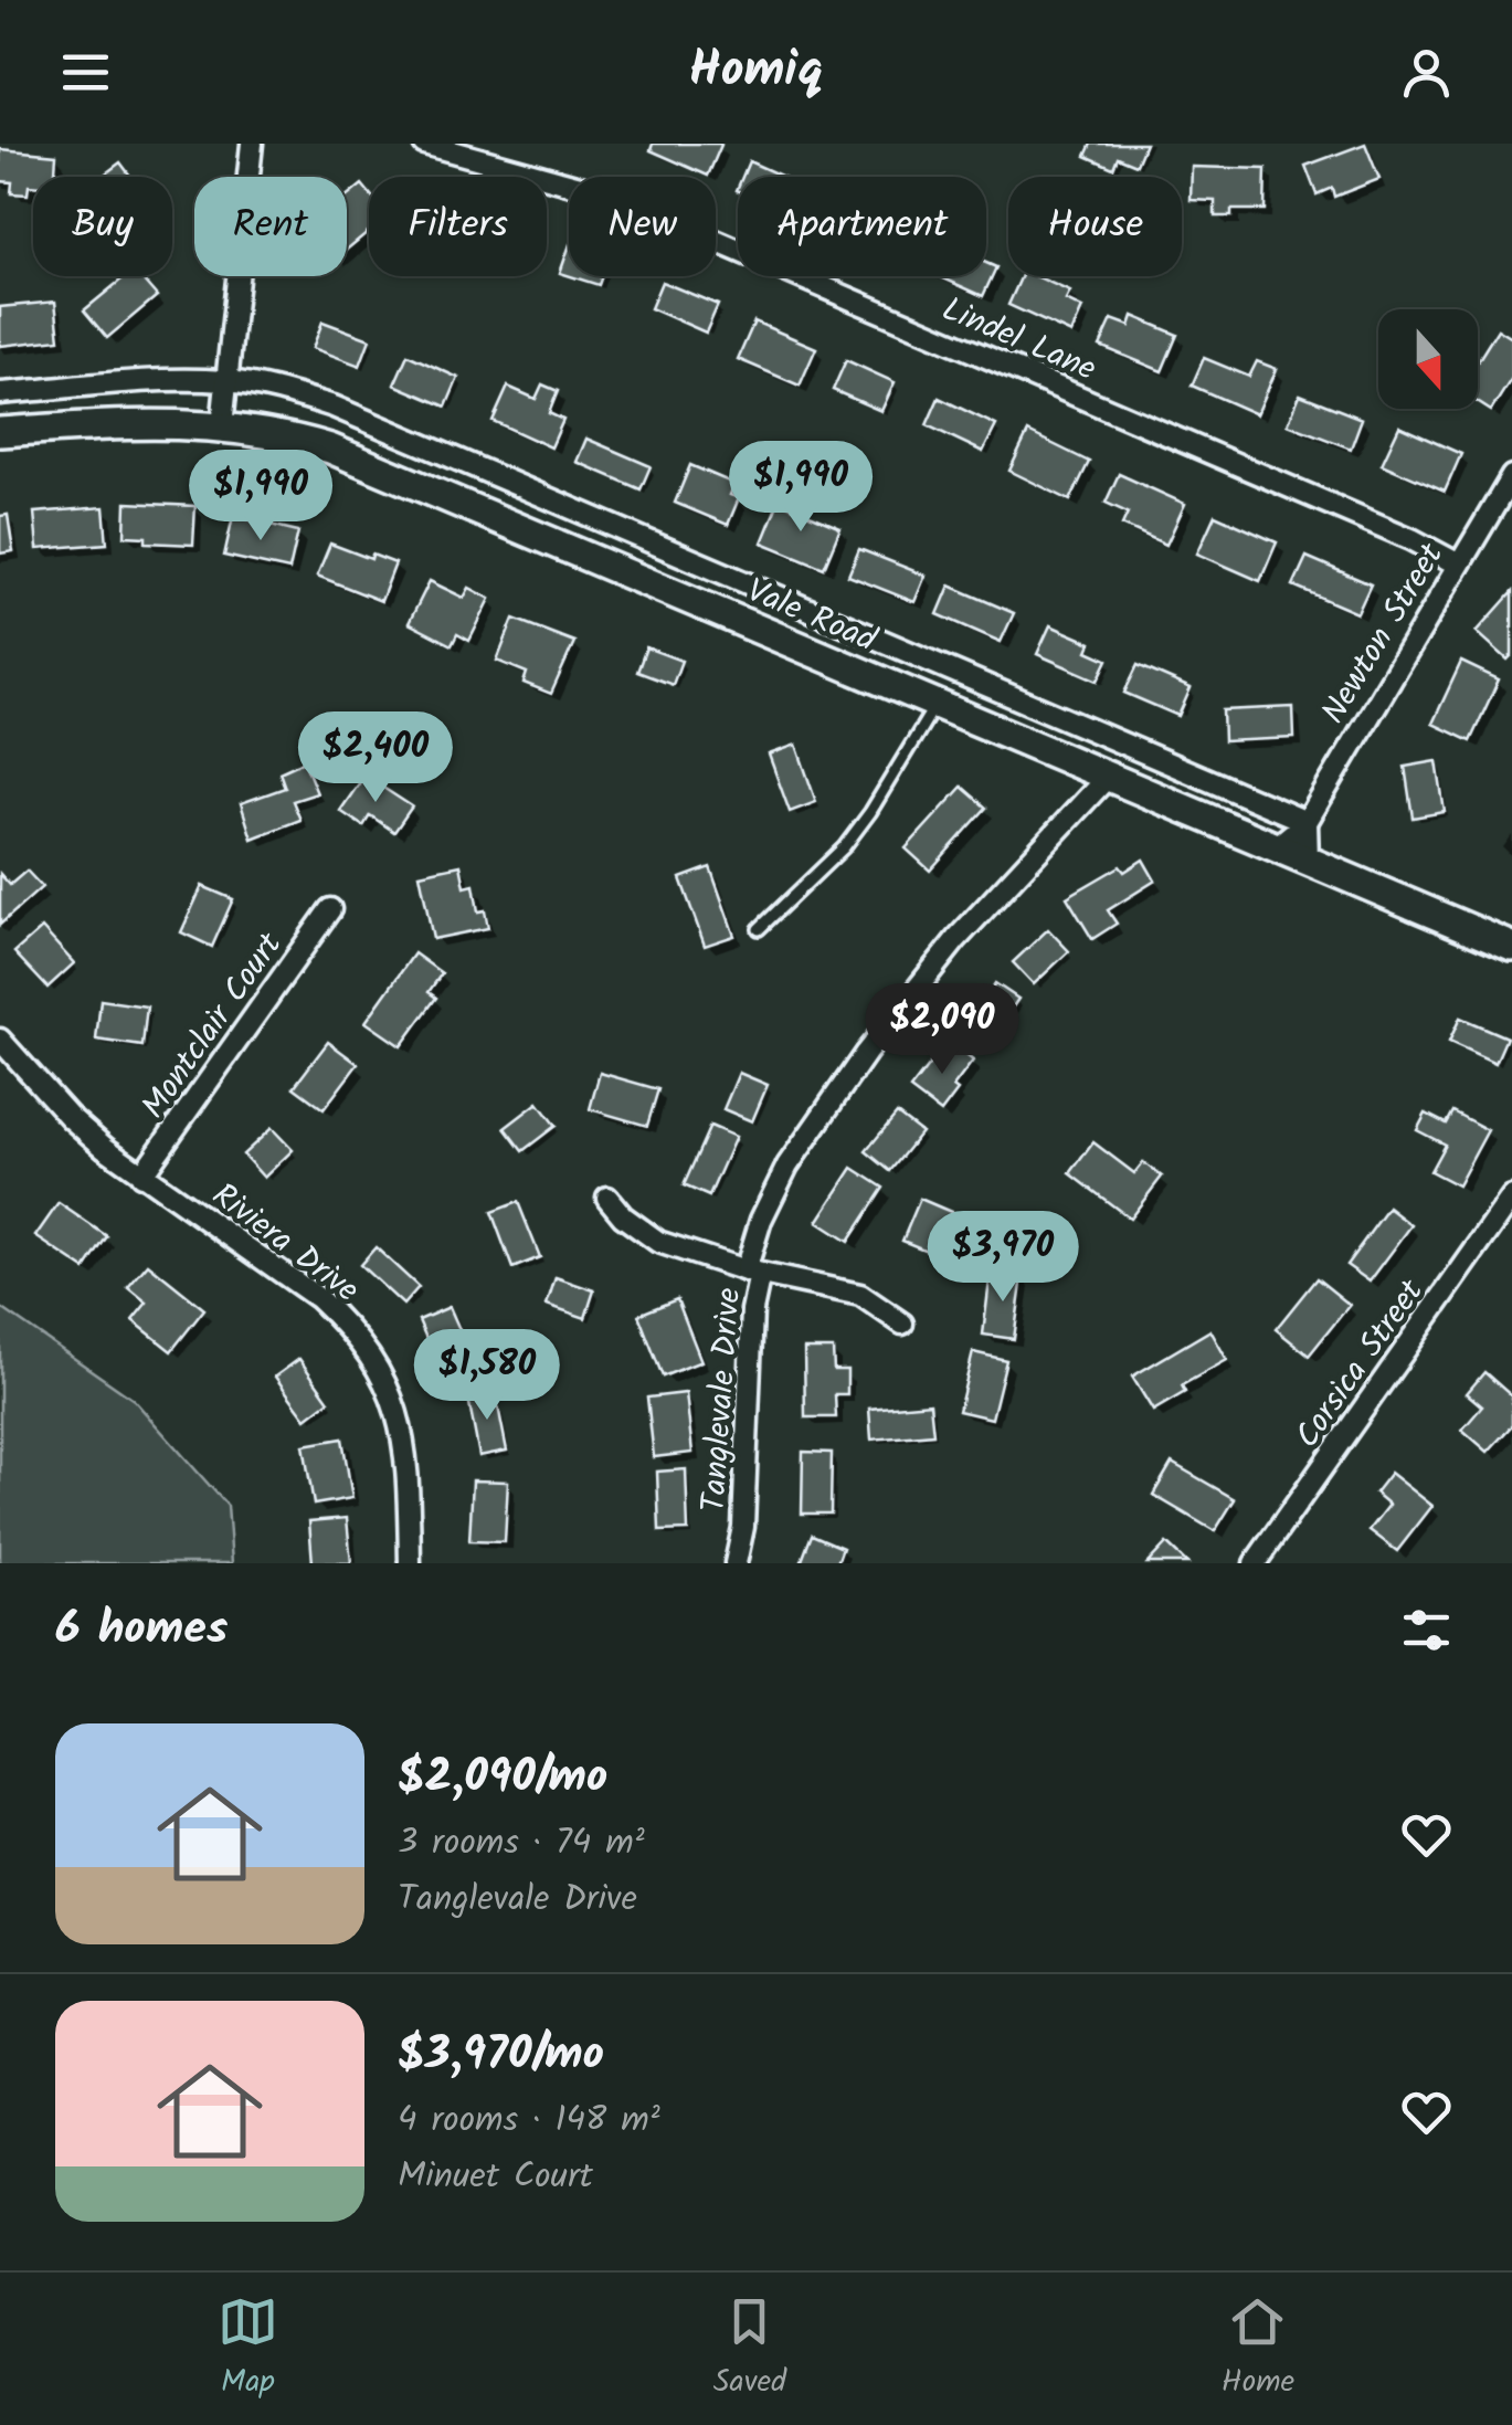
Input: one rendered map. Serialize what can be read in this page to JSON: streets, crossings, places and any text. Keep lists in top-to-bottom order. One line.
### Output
{"streets":{"main road":["Vale Road"],"street":["Lindel Lane","Newton Street","Montclair Court","Riviera Drive","Corsica Street","Tanglevale Drive"]},"crossings":[["Lindel Lane","Newton Street"],["Vale Road","Newton Street"],["Vale Road","Tanglevale Drive"],["Montclair Court","Riviera Drive"]],"north":"bottom","page":{"header":"Homiq","chip":["Buy","Rent","Filters","New","Apartment","House"],"price":["$1,990","$1,990","$2,400","$2,090","$3,970","$1,580"],"heading":"6 homes","list":[{"name":"$2,090/mo","note":"3 rooms · 74 m² · Tanglevale Drive"},{"name":"$3,970/mo","note":"4 rooms · 148 m² · Minuet Court"}],"tabs":["Map","Saved","Home"]}}
